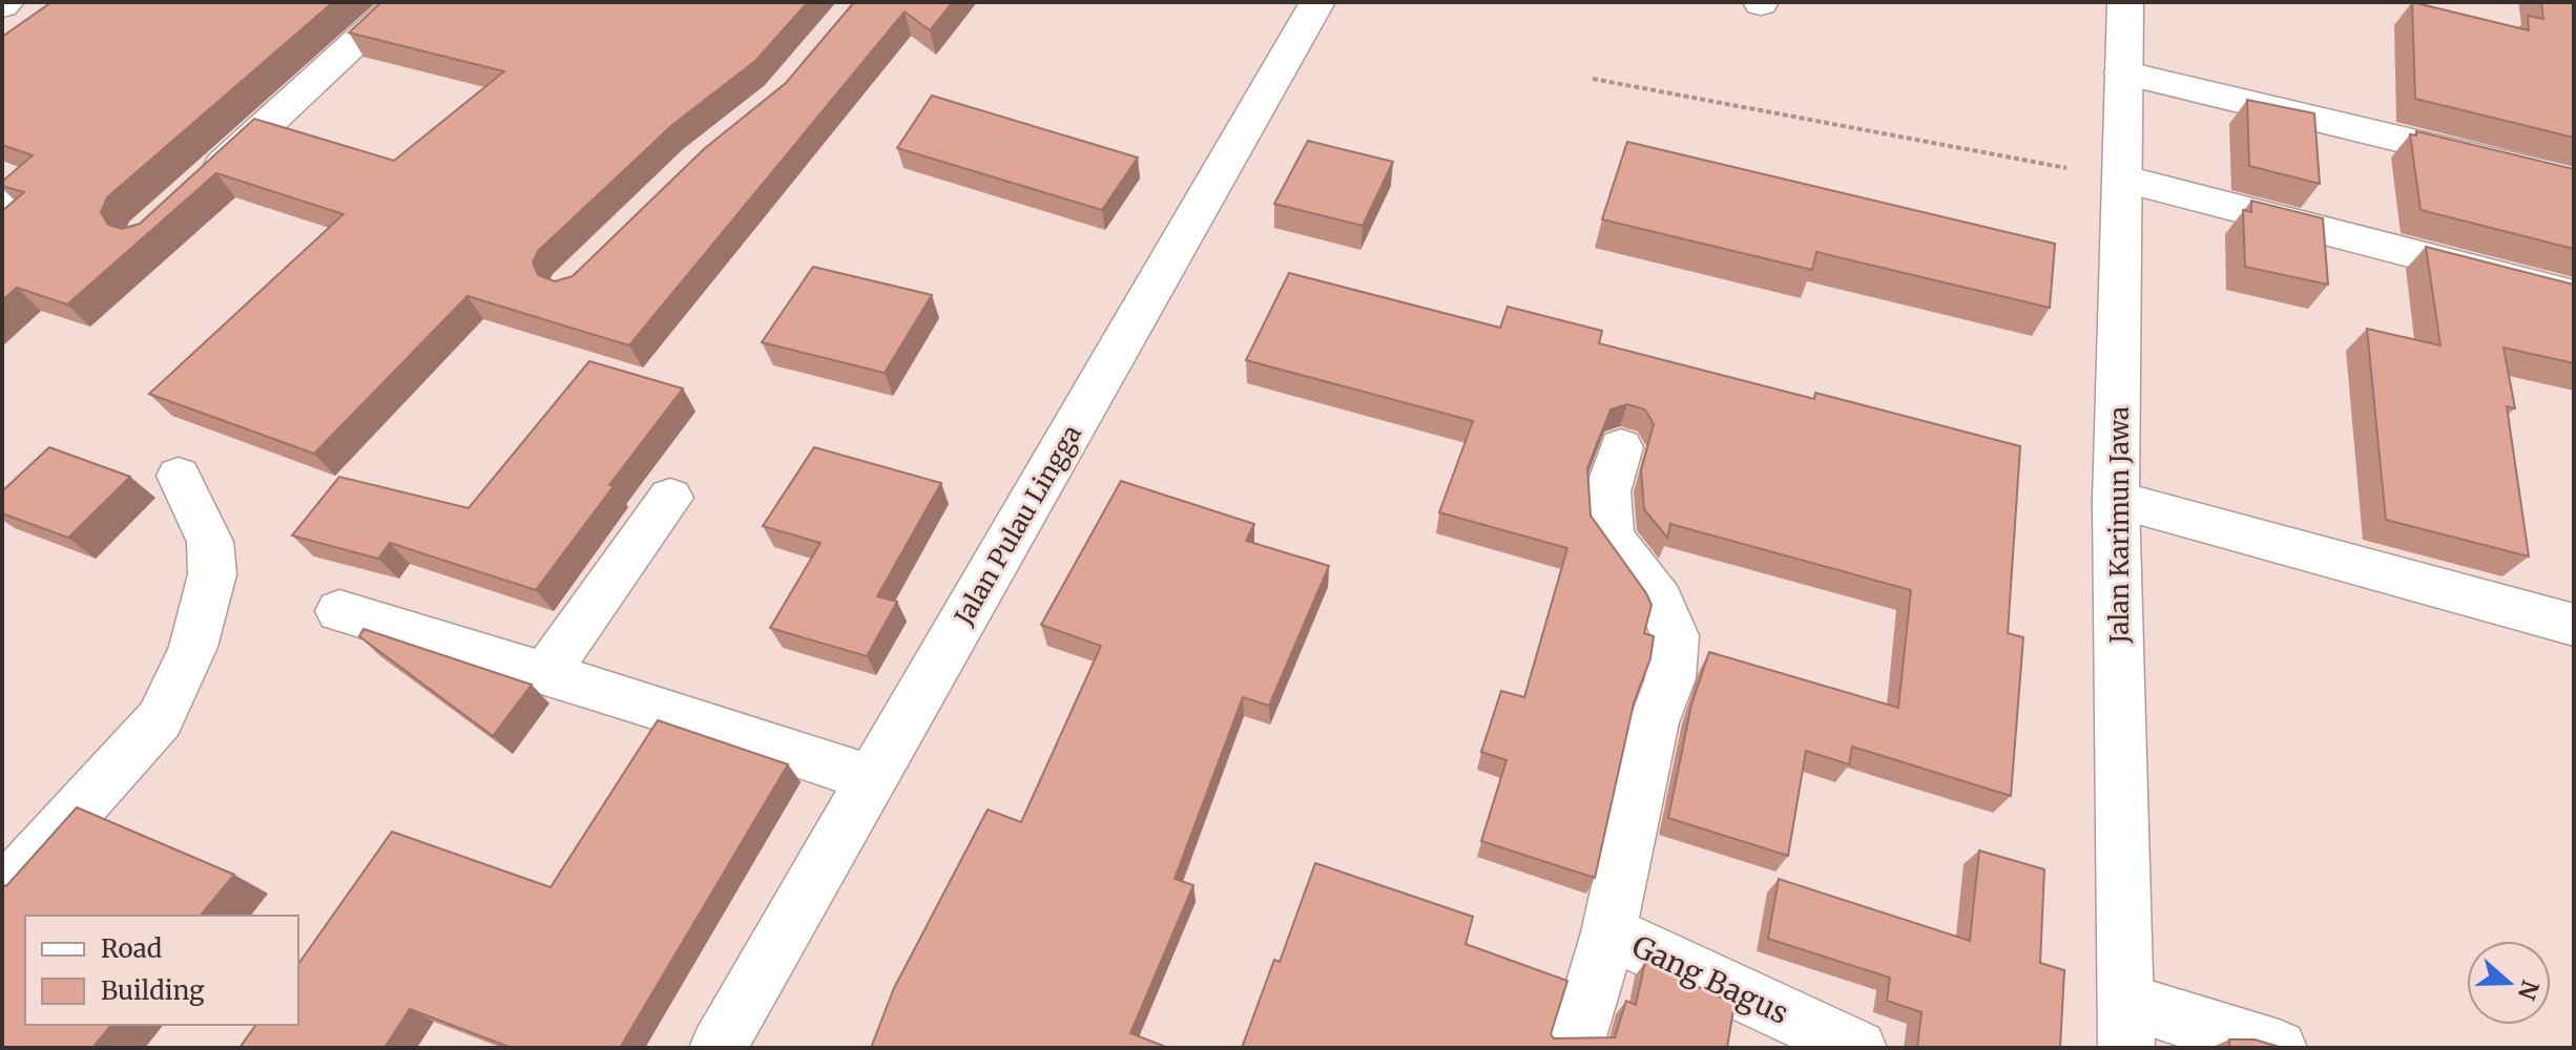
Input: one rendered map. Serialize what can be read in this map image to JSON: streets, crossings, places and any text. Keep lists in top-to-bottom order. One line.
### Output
{"streets":{"street":["Jalan Pulau Lingga","Jalan Karimun Jawa","Gang Bagus"]},"legend":["Road","Building"],"north":"right"}
